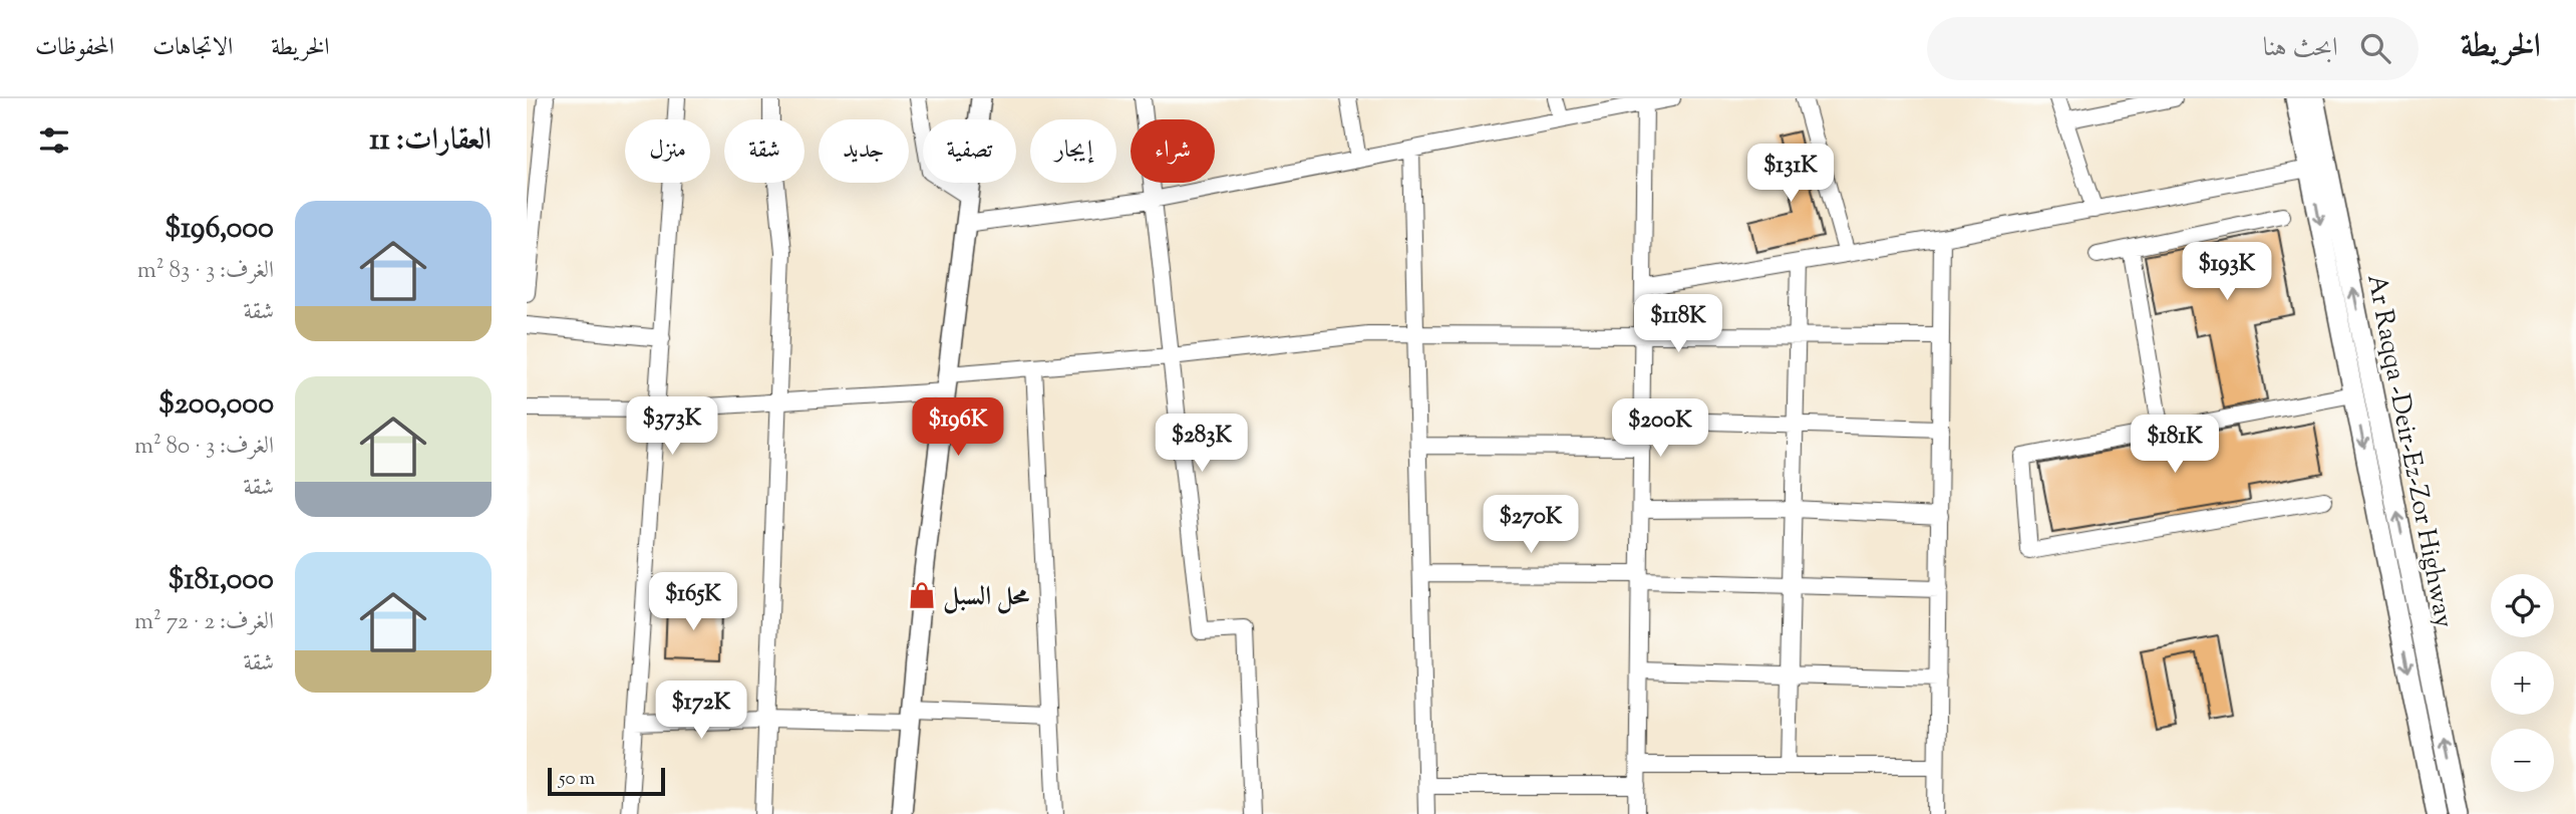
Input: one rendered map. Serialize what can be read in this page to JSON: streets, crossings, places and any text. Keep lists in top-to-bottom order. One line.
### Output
{"streets":{"main road":["Ar Raqqa -Deir-Ez-Zor Highway"]},"places":{"shop":["محل السبل"]},"scale_bar":"50 m","page":{"header":"الخريطة","search":"ابحث هنا","nav":["الخريطة","الاتجاهات","المحفوظات"],"heading":"العقارات: 11","chip":["شراء","إيجار","تصفية","جديد","شقة","منزل"],"price":["$131K","$193K","$118K","$373K","$196K","$200K","$283K","$181K","$270K","$165K","$172K"],"list":[{"name":"$196,000","note":"الغرف: 3 · 83 m² · شقة"},{"name":"$200,000","note":"الغرف: 3 · 80 m² · شقة"},{"name":"$181,000","note":"الغرف: 2 · 72 m² · شقة"}],"map_buttons":["+","−"],"scale":"50 m"}}
